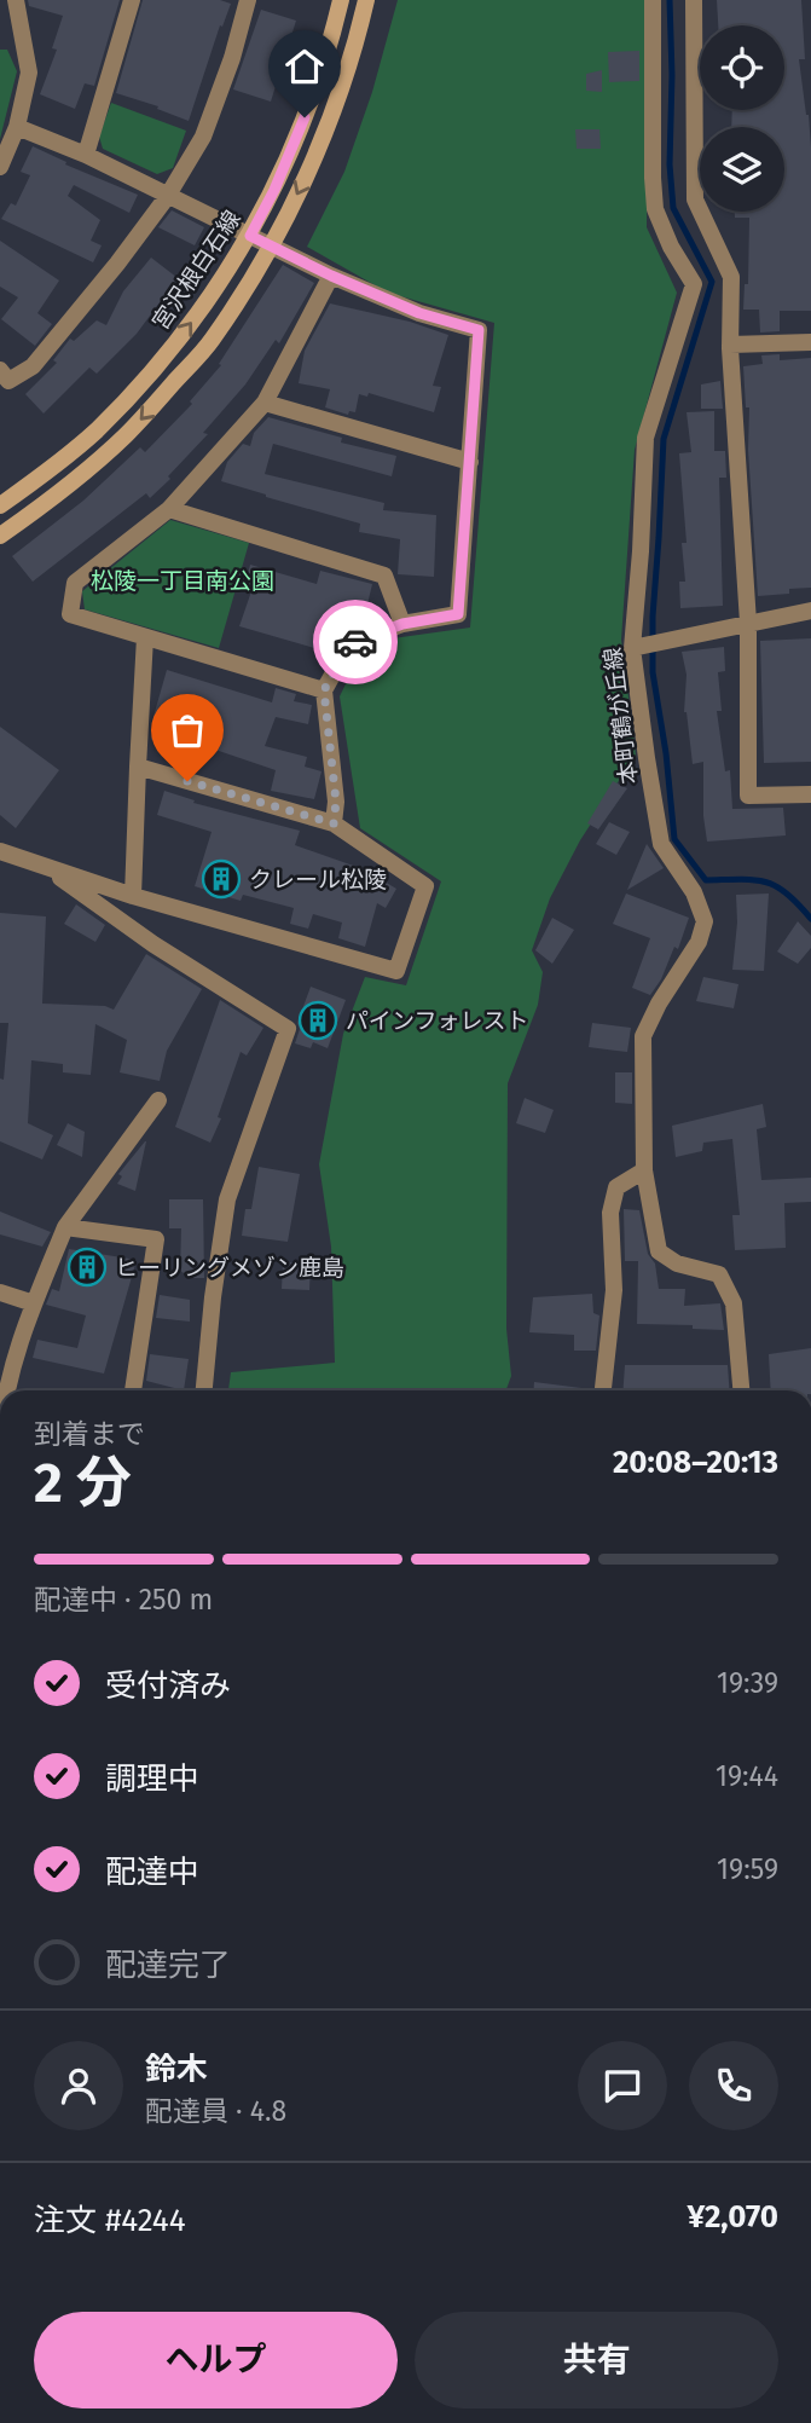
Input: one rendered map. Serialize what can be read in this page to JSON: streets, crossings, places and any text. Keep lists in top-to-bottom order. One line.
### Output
{"streets":{"street":["宮沢根白石線","本町鶴が丘線"]},"parks":["松陵一丁目南公園"],"places":{"building":["クレール松陵","パインフォレスト","ヒーリングメゾン鹿島"]},"page":{"heading":["2 分","到着まで","20:08–20:13"],"panel":["鈴木","配達員 · 4.8","注文 #4244","¥2,070"],"bar":"配達中 · 250 m","list":[["受付済み","19:39"],["調理中","19:44"],["配達中","19:59"],"配達完了"],"buttons":["ヘルプ","共有"]}}
